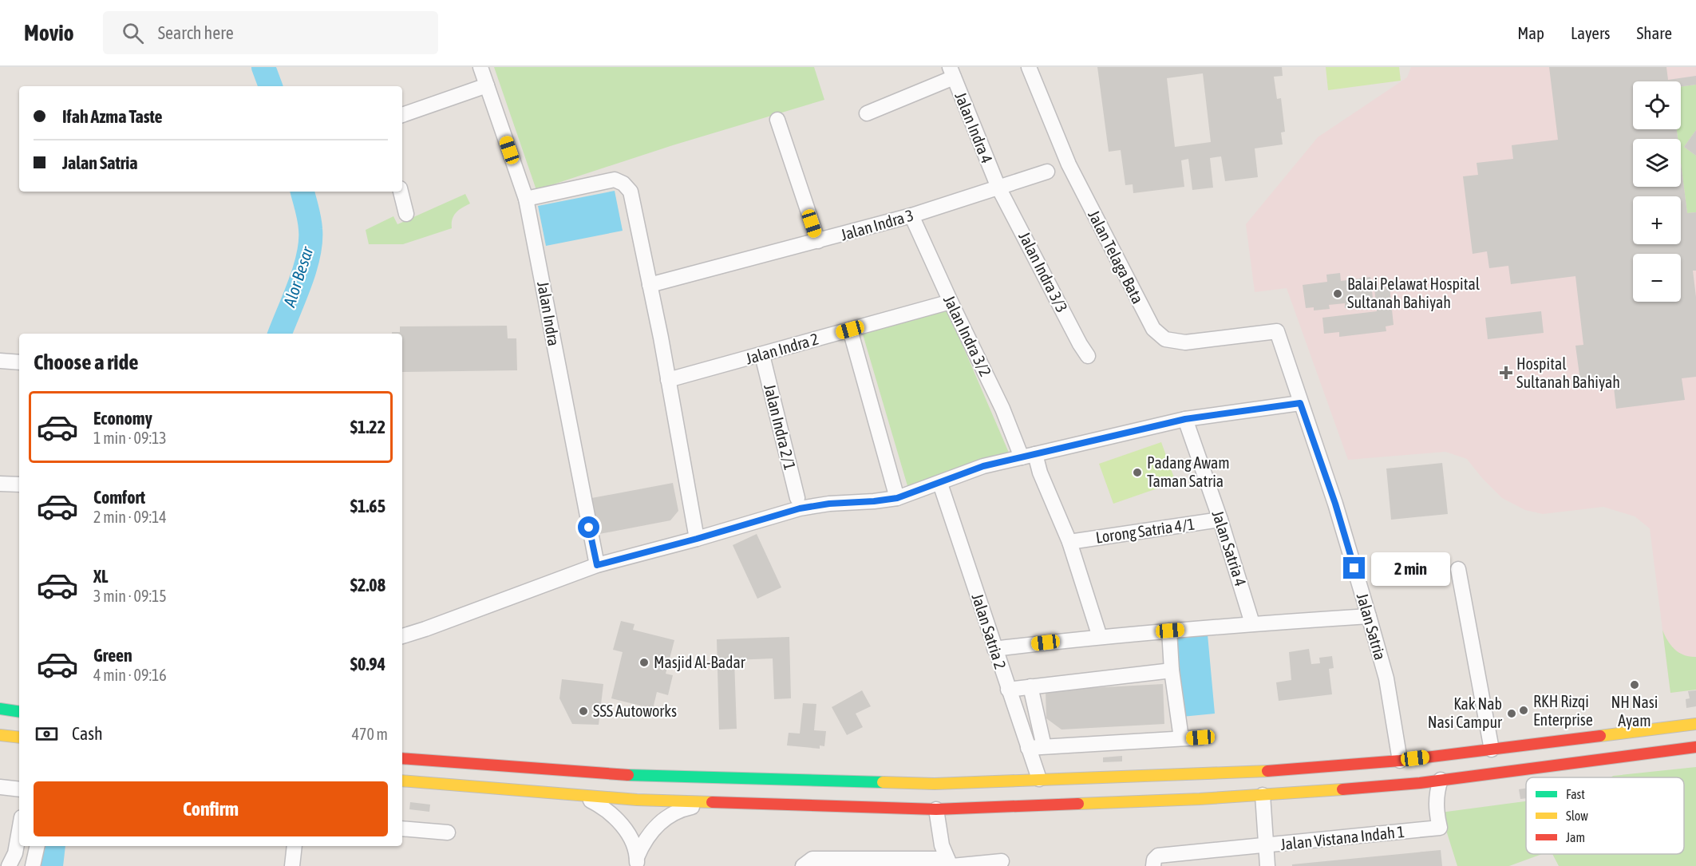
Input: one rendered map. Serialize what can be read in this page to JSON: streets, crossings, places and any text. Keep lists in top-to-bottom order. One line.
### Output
{"streets":{"street":["Jalan Indra 4","Jalan Indra 3","Jalan Telaga Bata","Jalan Indra 3/3","Jalan Indra","Jalan Indra 3/2","Jalan Indra 2","Jalan Indra 2/1","Lorong Satria 4/1","Jalan Satria 4","Jalan Satria","Jalan Satria 2","Jalan Vistana Indah 1"]},"crossings":[["Jalan Indra 4","Jalan Indra 3"],["Jalan Indra 4","Jalan Indra 3/3"],["Jalan Indra 3","Jalan Indra 3/3"],["Jalan Indra 3","Jalan Indra 3/2"],["Jalan Telaga Bata","Jalan Satria"],["Jalan Indra 3/2","Jalan Indra 2"],["Jalan Indra 3/2","Lorong Satria 4/1"],["Jalan Indra 2","Jalan Indra 2/1"],["Lorong Satria 4/1","Jalan Satria 4"]],"water":["Alor Besar"],"places":{"other":["Balai Pelawat Hospital Sultanah Bahiyah","Padang Awam Taman Satria","Masjid Al-Badar","NH Nasi Ayam","RKH Rizqi Enterprise","SSS Autoworks","Kak Nab Nasi Campur"],"health":["Hospital Sultanah Bahiyah"]},"legend":["Fast","Slow","Jam"],"page":{"header":"Movio","search":"Search here","nav":["Map","Layers","Share"],"map_buttons":["+","−"],"banner":["Ifah Azma Taste","Jalan Satria"],"heading":"Choose a ride","list":[{"name":"Economy","note":"1 min · 09:13","value":"$1.22"},{"name":"Comfort","note":"2 min · 09:14","value":"$1.65"},{"name":"XL","note":"3 min · 09:15","value":"$2.08"},{"name":"Green","note":"4 min · 09:16","value":"$0.94"}],"bubble":"2 min","pay":["Cash","470 m"],"buttons":"Confirm"}}
